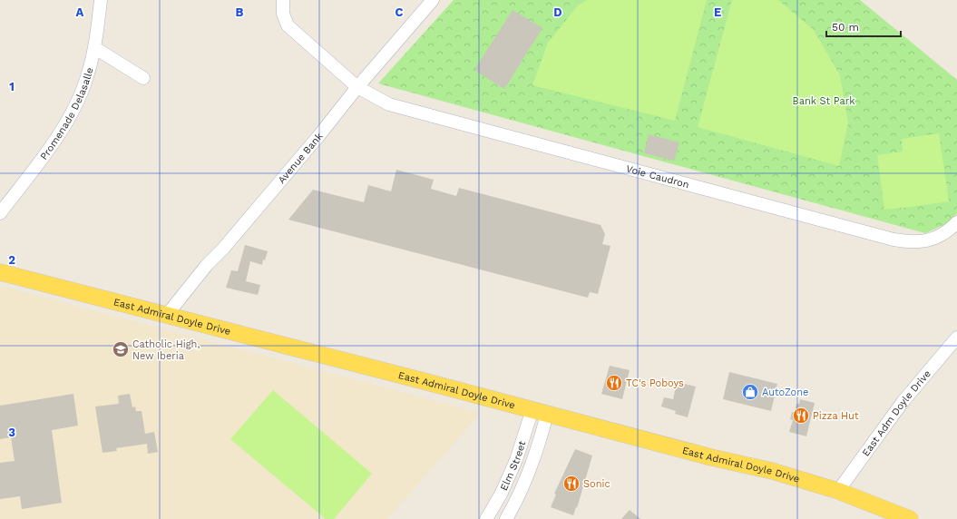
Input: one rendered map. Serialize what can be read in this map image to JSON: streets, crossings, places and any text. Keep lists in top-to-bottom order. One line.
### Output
{"streets":{"main road":["East Admiral Doyle Drive"],"street":["Promenade Delasalle","Avenue Bank","Voie Caudron","East Adm Doyle Drive","Elm Street"]},"crossings":[["Avenue Bank","Voie Caudron"],["Avenue Bank","East Admiral Doyle Drive"],["East Admiral Doyle Drive","East Adm Doyle Drive"],["East Admiral Doyle Drive","Elm Street"]],"parks":["Bank St Park"],"places":{"school or university":["Catholic High, New Iberia"],"restaurant":["TC's Poboys","Pizza Hut","Sonic"],"shop":["AutoZone"]},"scale_bar":"50 m","grid":{"columns":["A","B","C","D","E"],"rows":["1","2","3"]}}
